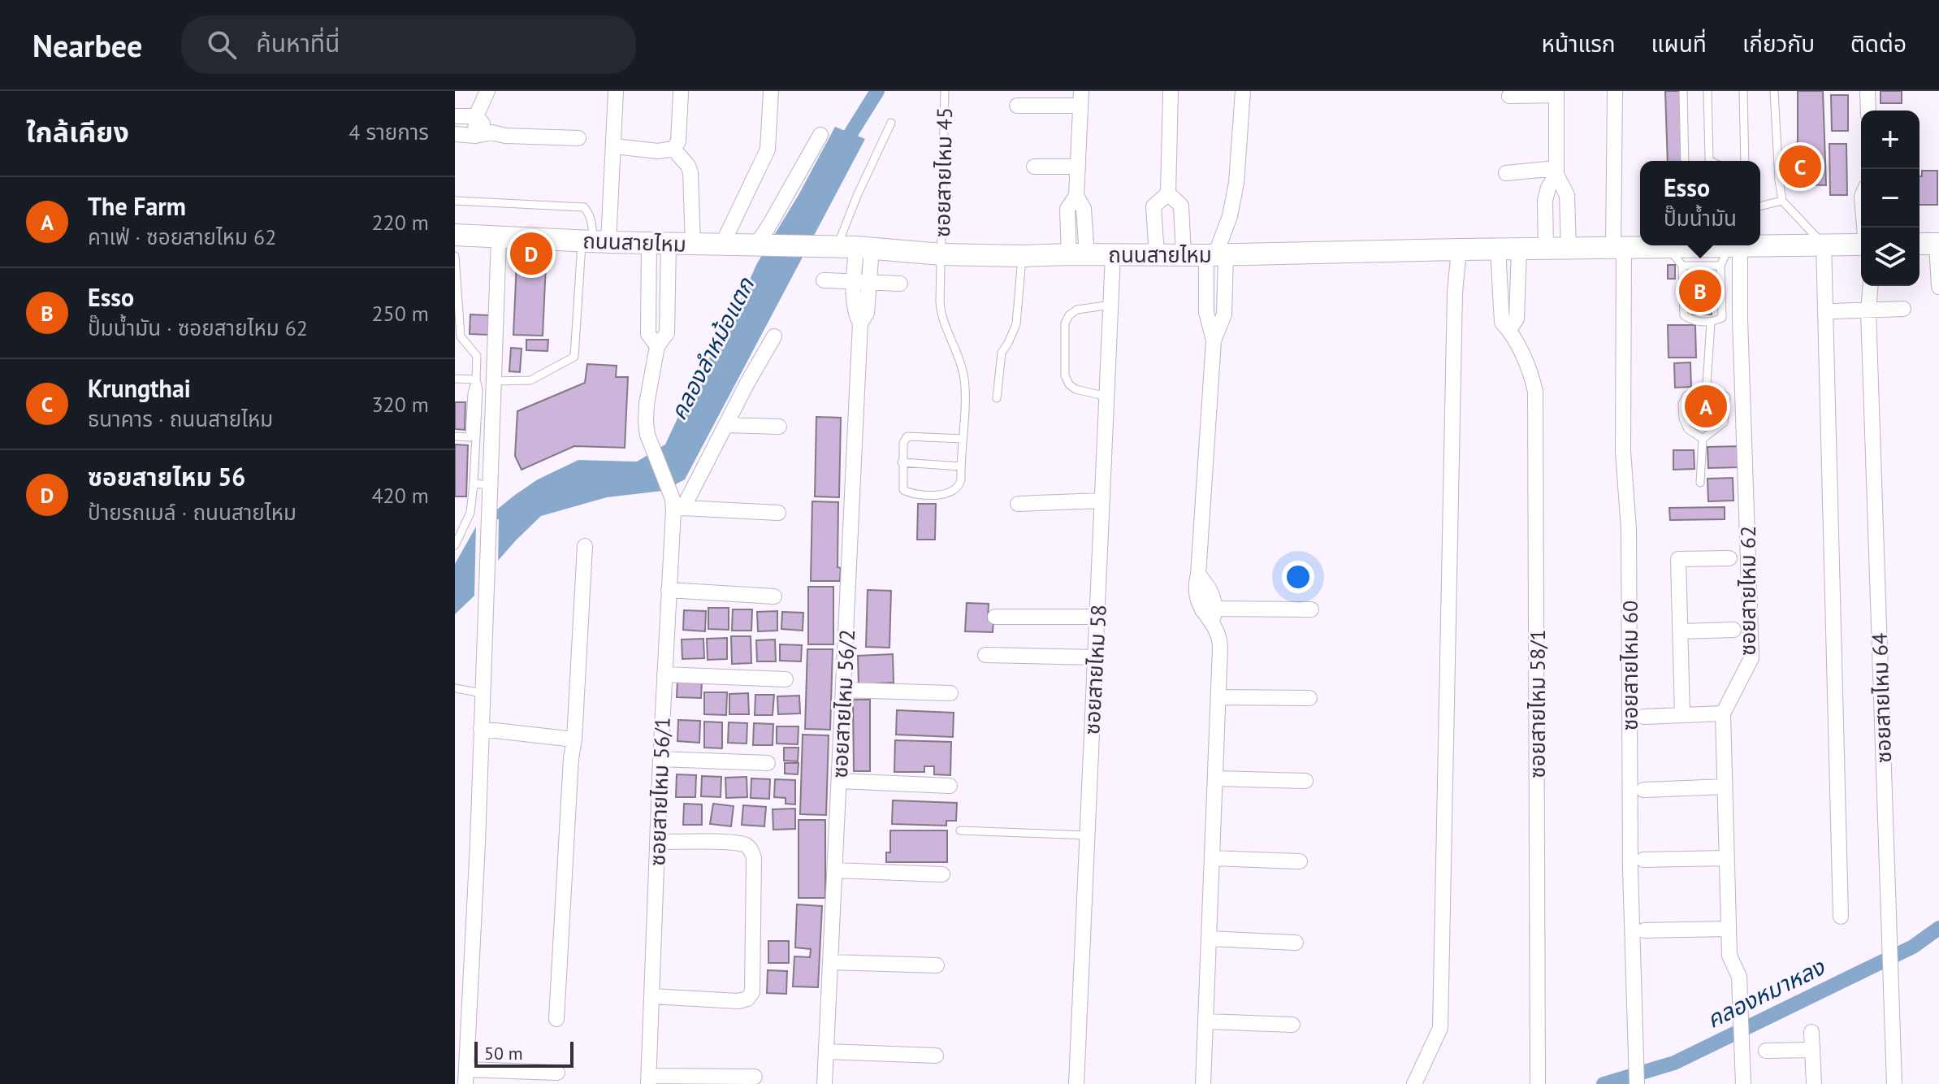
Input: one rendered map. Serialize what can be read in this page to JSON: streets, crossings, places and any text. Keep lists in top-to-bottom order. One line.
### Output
{"streets":{"main road":["ถนนสายไหม"],"street":["ซอยสายไหม 62","ซอยสายไหม 60","ซอยสายไหม 58","ซอยสายไหม 64","ซอยสายไหม 56/2","ซอยสายไหม 58/1","ซอยสายไหม 56/1"],"lane":["ซอยสายไหม 45"]},"crossings":[["ซอยสายไหม 45","ถนนสายไหม"],["ถนนสายไหม","ซอยสายไหม 62"],["ถนนสายไหม","ซอยสายไหม 60"],["ถนนสายไหม","ซอยสายไหม 58"],["ถนนสายไหม","ซอยสายไหม 56/2"],["ถนนสายไหม","ซอยสายไหม 58/1"]],"water":["คลองลำหม้อแตก","คลองหมาหลง"],"scale_bar":"50 m","page":{"header":"Nearbee","search":"ค้นหาที่นี่","nav":["หน้าแรก","แผนที่","เกี่ยวกับ","ติดต่อ"],"heading":["ใกล้เคียง","4 รายการ"],"map_buttons":["+","−"],"pins":["C","D","B","A"],"popup":["Esso","ปั๊มน้ำมัน"],"list":[{"mark":"A","name":"The Farm","note":"คาเฟ่ · ซอยสายไหม 62","value":"220 m"},{"mark":"B","name":"Esso","note":"ปั๊มน้ำมัน · ซอยสายไหม 62","value":"250 m"},{"mark":"C","name":"Krungthai","note":"ธนาคาร · ถนนสายไหม","value":"320 m"},{"mark":"D","name":"ซอยสายไหม 56","note":"ป้ายรถเมล์ · ถนนสายไหม","value":"420 m"}],"scale":"50 m"}}
